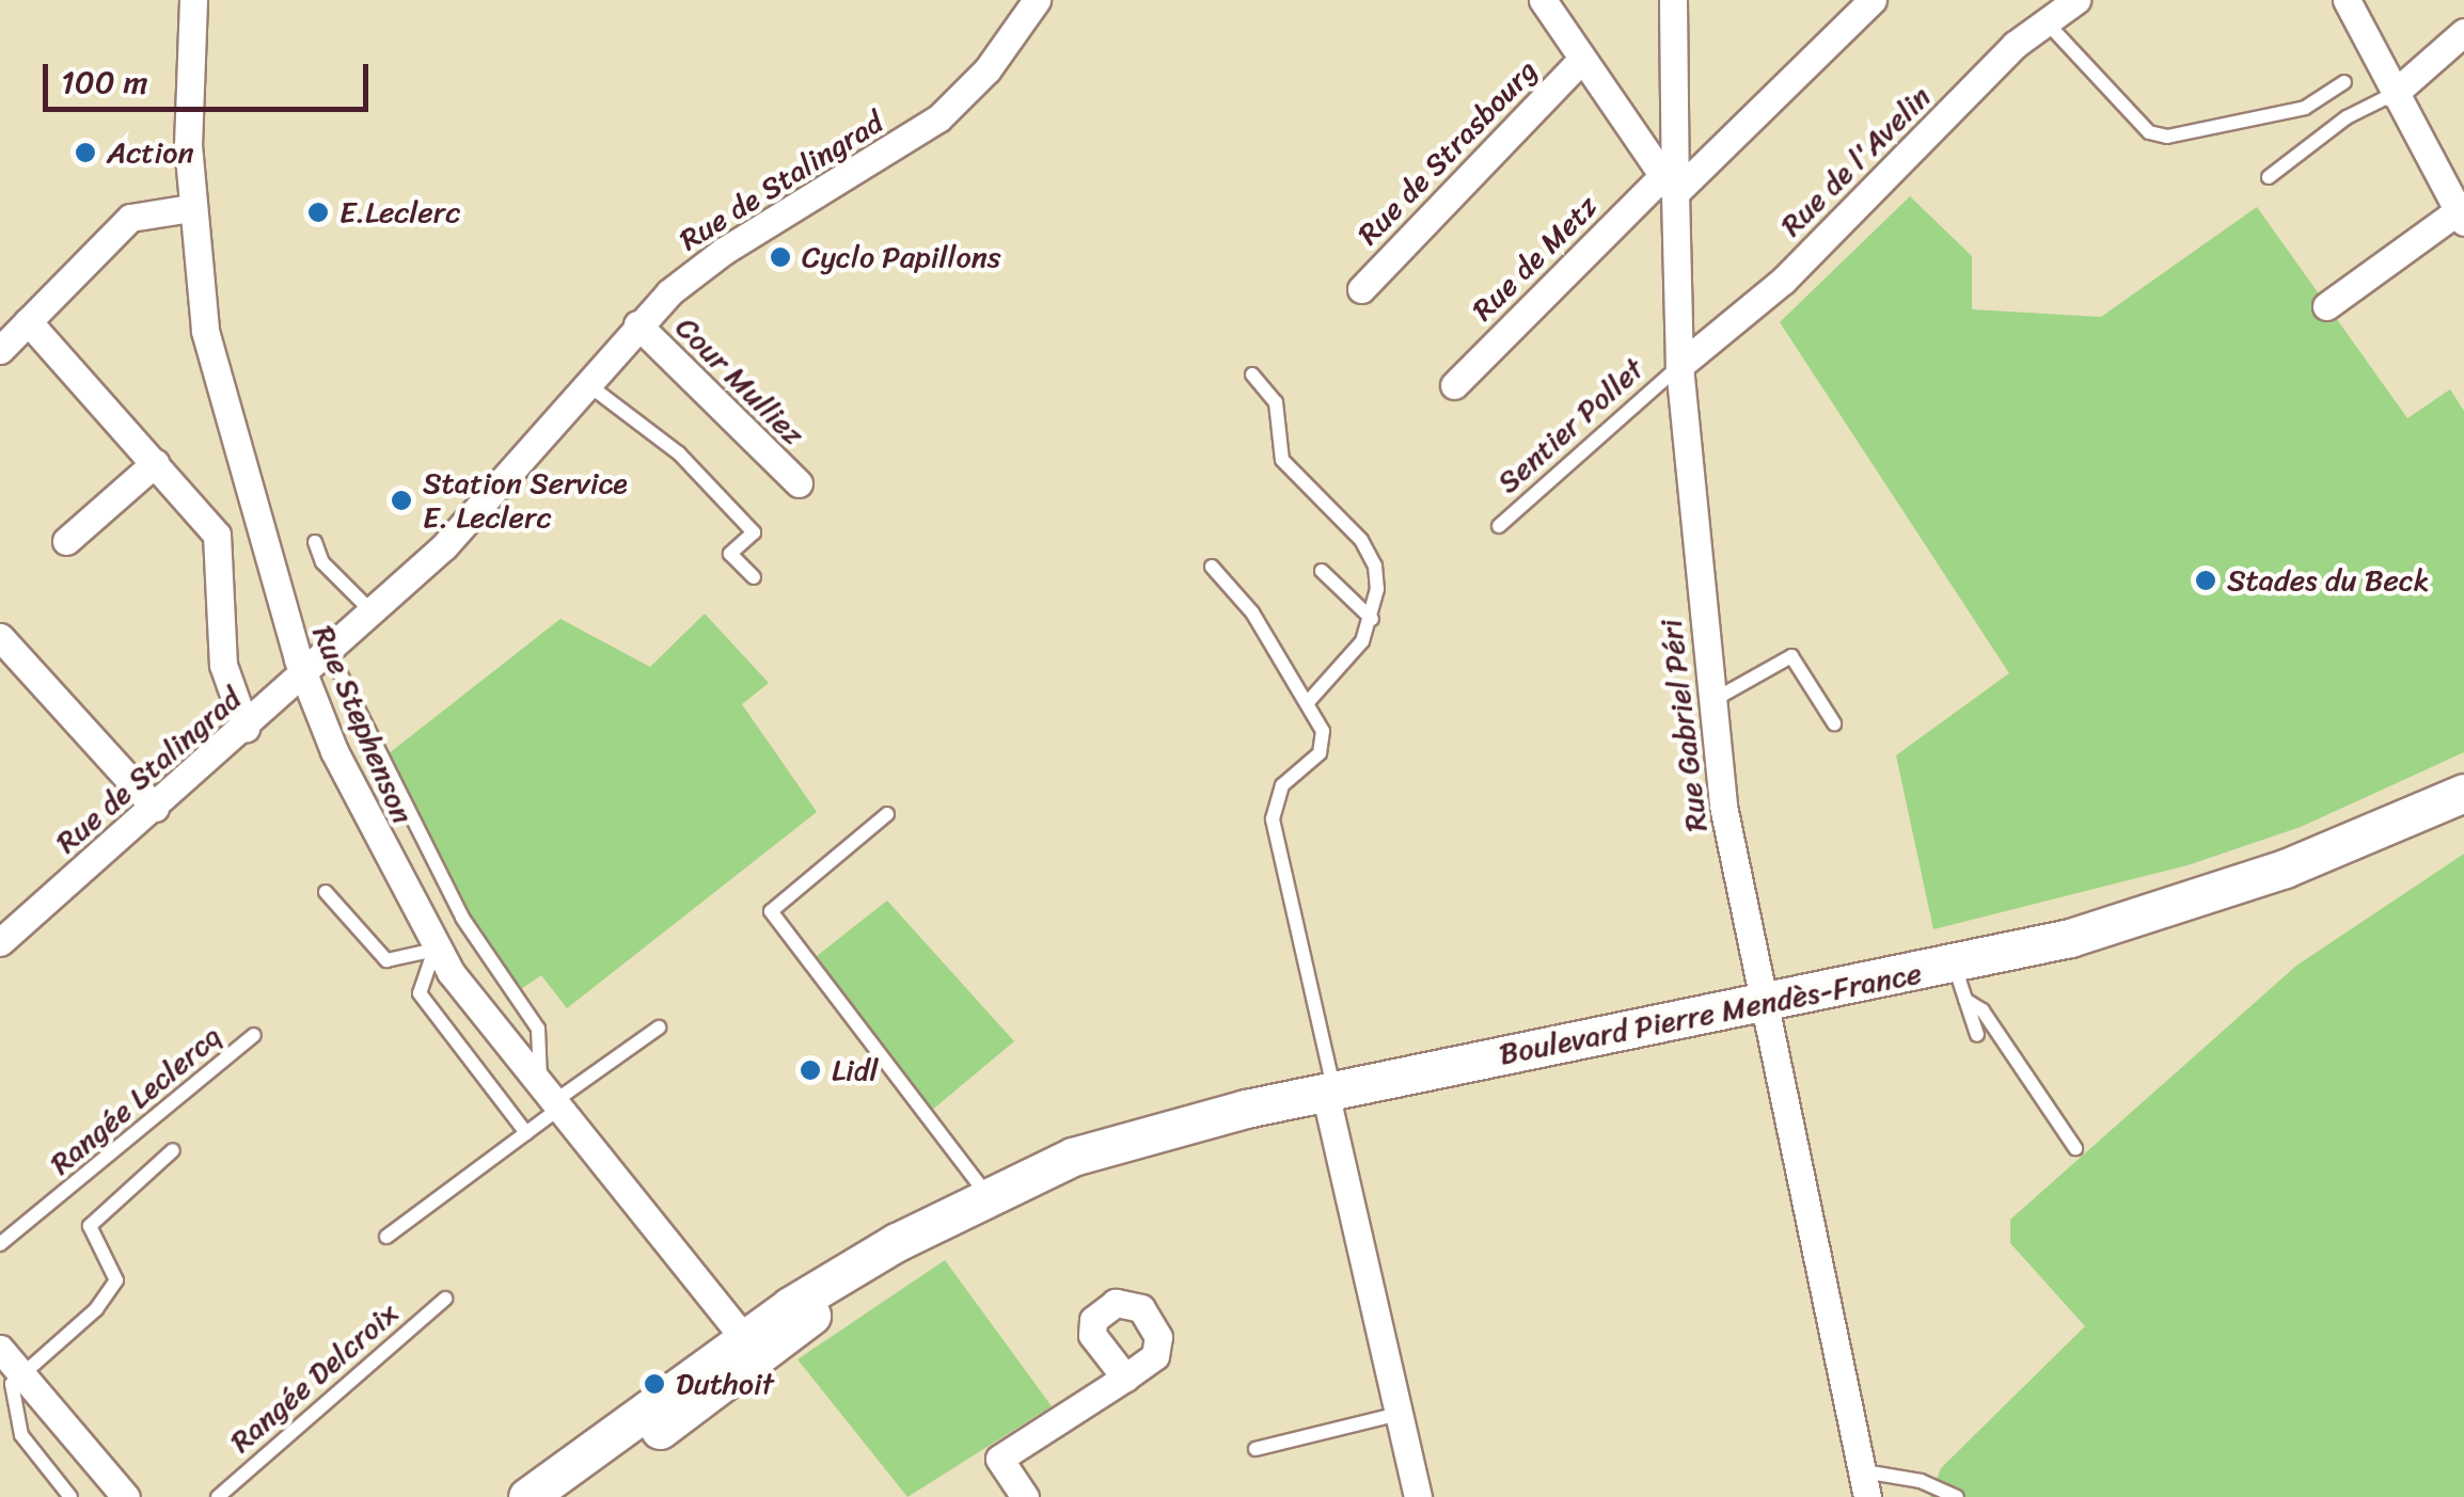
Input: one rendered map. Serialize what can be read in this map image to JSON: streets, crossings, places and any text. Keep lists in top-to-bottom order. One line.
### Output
{"streets":{"street":["Rue de Strasbourg","Rue de l'Avelin","Rue de Stalingrad","Rue de Metz","Cour Mulliez","Rue Stephenson","Rue Gabriel Péri","Boulevard Pierre Mendès-France"],"lane":["Sentier Pollet","Rangée Leclercq","Rangée Delcroix"]},"crossings":[["Rue de l'Avelin","Sentier Pollet"],["Rue de l'Avelin","Rue Gabriel Péri"],["Rue de Stalingrad","Cour Mulliez"],["Rue de Stalingrad","Rue Stephenson"],["Rue de Metz","Rue Gabriel Péri"],["Sentier Pollet","Rue Gabriel Péri"],["Rue Stephenson","Boulevard Pierre Mendès-France"],["Rue Gabriel Péri","Boulevard Pierre Mendès-France"]],"places":["Action","E.Leclerc","Cyclo Papillons","Station Service E. Leclerc","Stades du Beck","Lidl","Duthoit"],"scale_bar":"100 m"}
